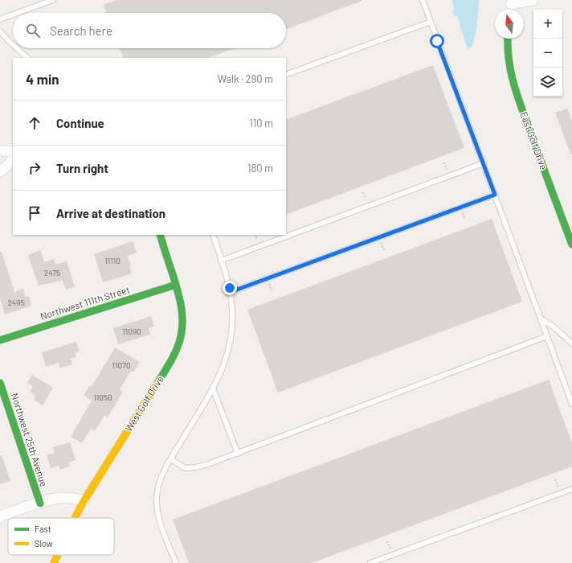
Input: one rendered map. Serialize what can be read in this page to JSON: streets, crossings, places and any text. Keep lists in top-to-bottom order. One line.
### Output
{"streets":{"street":["East Golf Drive","Northwest 111th Street","West Golf Drive","Northwest 25th Avenue"]},"crossings":[["Northwest 111th Street","West Golf Drive"]],"house_numbers":["11110","2475","2495","11090","11070","11050"],"legend":["Fast","Slow"],"north":"top","page":{"map_buttons":["+","−"],"search":"Search here","heading":["4 min","Walk · 290 m"],"list":[["Continue","110 m"],["Turn right","180 m"],"Arrive at destination"]}}
